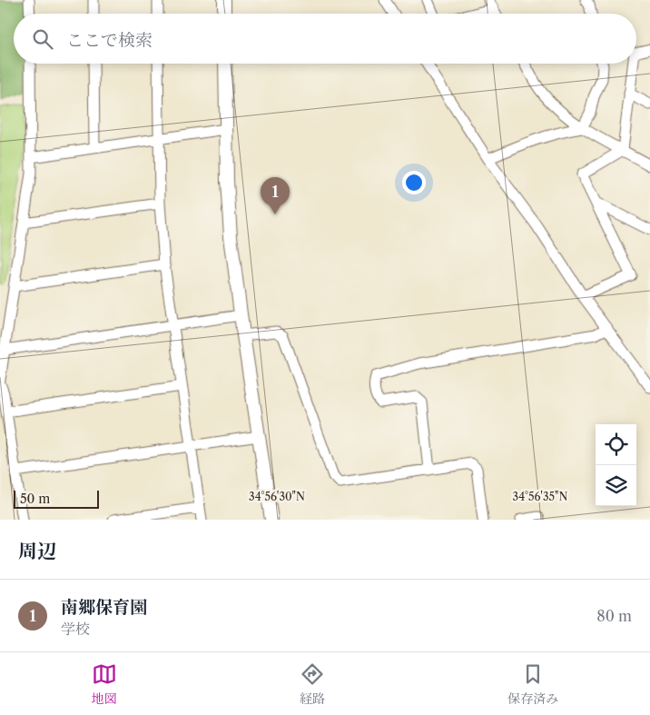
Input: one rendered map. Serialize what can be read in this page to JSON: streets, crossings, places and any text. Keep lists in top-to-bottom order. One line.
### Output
{"scale_bar":"50 m","page":{"search":"ここで検索","pins":"1","scale":"50 m","heading":"周辺","list":[{"mark":"1","name":"南郷保育園","note":"学校","value":"80 m"}],"nav":["地図","経路","保存済み"]},"coordinates":["34°56'30\"N","34°56'35\"N"]}
